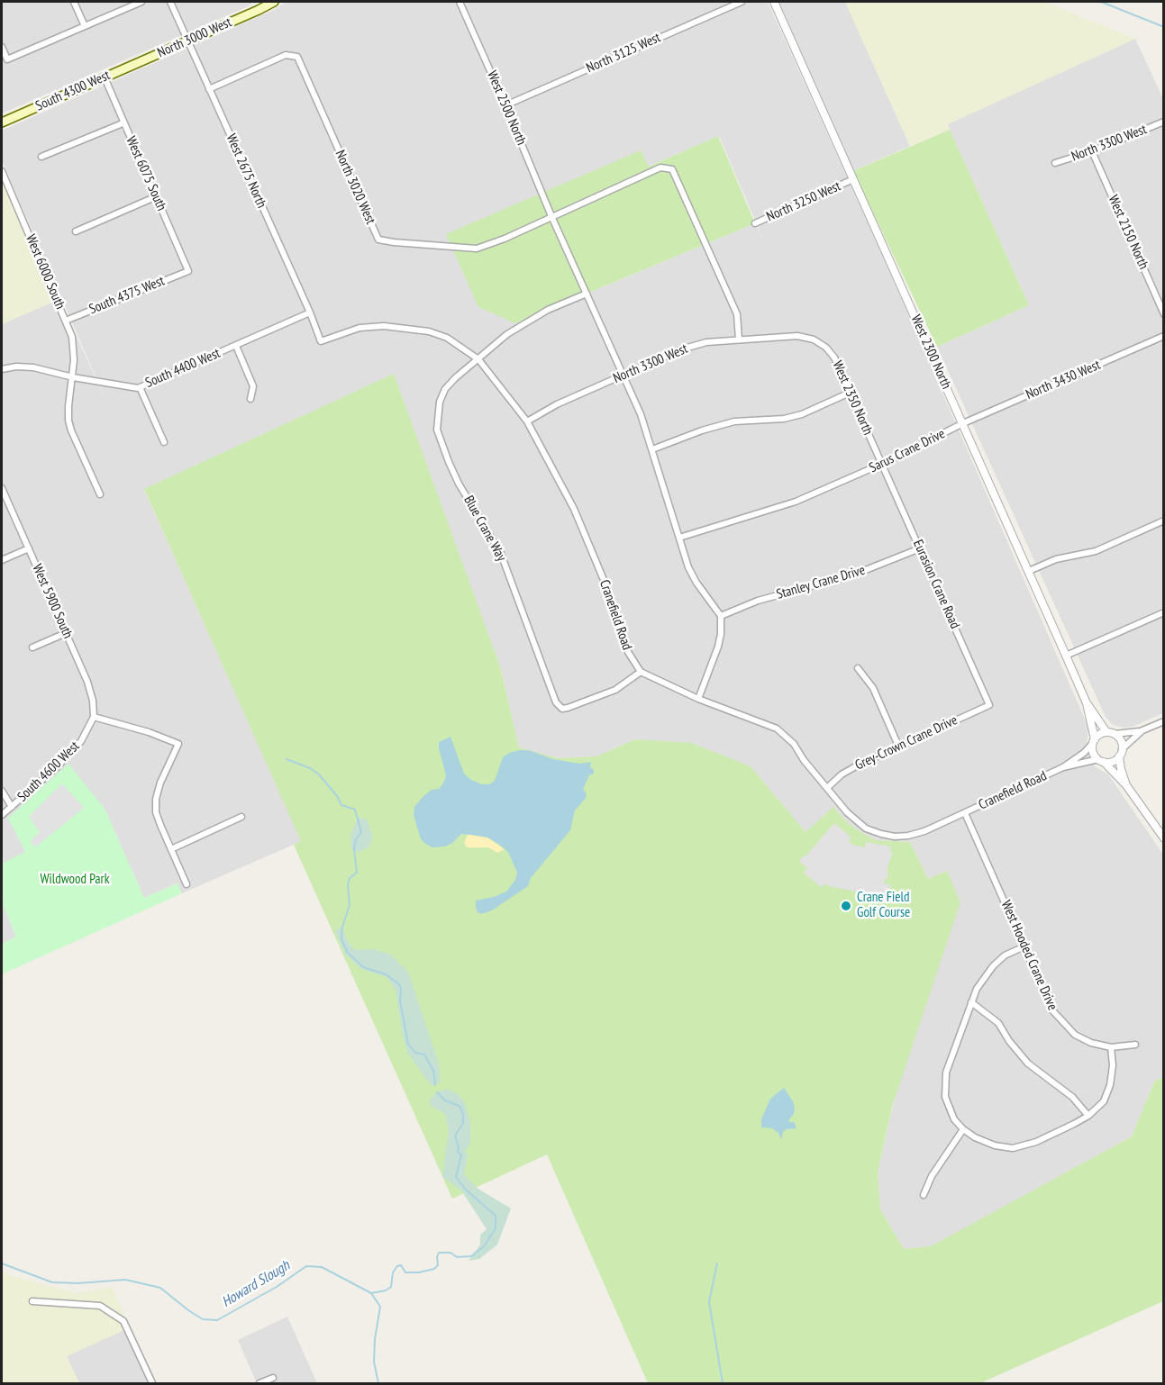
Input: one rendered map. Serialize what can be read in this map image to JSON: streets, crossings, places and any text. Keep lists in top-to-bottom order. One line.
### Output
{"streets":{"main road":["North 3000 West","South 4300 West"],"street":["North 3125 West","West 2500 North","North 3300 West","West 2675 North","West 6075 South","North 3020 West","North 3250 West","West 2150 North","West 6000 South","South 4375 West","West 2300 North","South 4400 West","North 3430 West","West 2350 North","Sarus Crane Drive","Blue Crane Way","Stanley Crane Drive","Eurasion Crane Road","West 5900 South","Cranefield Road","Grey-Crown Crane Drive","South 4600 West","West Hooded Crane Drive"]},"crossings":[["North 3000 West","South 4300 West"],["North 3000 West","West 2675 North"],["North 3125 West","West 2500 North"],["South 4300 West","West 6075 South"],["West 2500 North","North 3300 West"],["West 2500 North","North 3020 West"],["West 2500 North","Sarus Crane Drive"],["West 2500 North","Blue Crane Way"],["West 2500 North","Stanley Crane Drive"],["North 3300 West","West 2150 North"],["North 3300 West","West 2350 North"],["North 3300 West","Cranefield Road"],["West 2675 North","North 3020 West"],["West 2675 North","South 4400 West"],["West 2675 North","Cranefield Road"],["West 6075 South","South 4375 West"],["North 3250 West","West 2300 North"],["West 6000 South","South 4375 West"],["West 6000 South","South 4400 West"],["West 2300 North","North 3430 West"],["West 2300 North","Sarus Crane Drive"],["North 3430 West","Sarus Crane Drive"],["West 2350 North","Sarus Crane Drive"],["West 2350 North","Eurasion Crane Road"],["Sarus Crane Drive","Eurasion Crane Road"],["Blue Crane Way","Cranefield Road"],["Stanley Crane Drive","Eurasion Crane Road"],["Eurasion Crane Road","Grey-Crown Crane Drive"],["West 5900 South","South 4600 West"],["Cranefield Road","Grey-Crown Crane Drive"],["Cranefield Road","West Hooded Crane Drive"]],"water":["Howard Slough"],"parks":["Wildwood Park"],"places":["Crane Field Golf Course"]}
